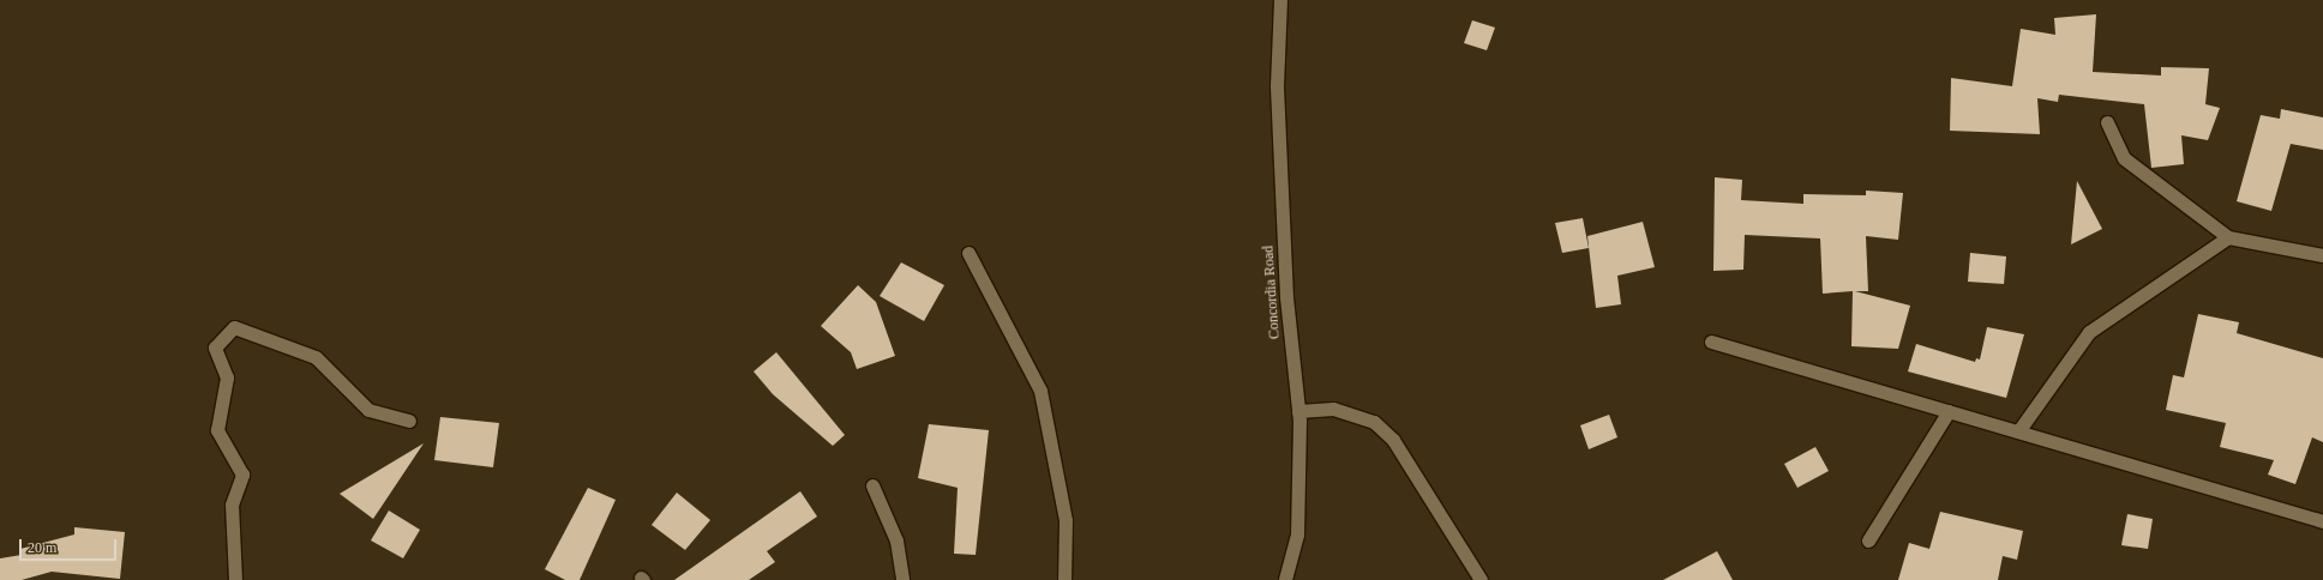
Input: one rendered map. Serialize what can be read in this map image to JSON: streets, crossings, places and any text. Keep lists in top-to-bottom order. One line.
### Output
{"streets":{"street":["Concordia Road"]},"scale_bar":"20 m"}
